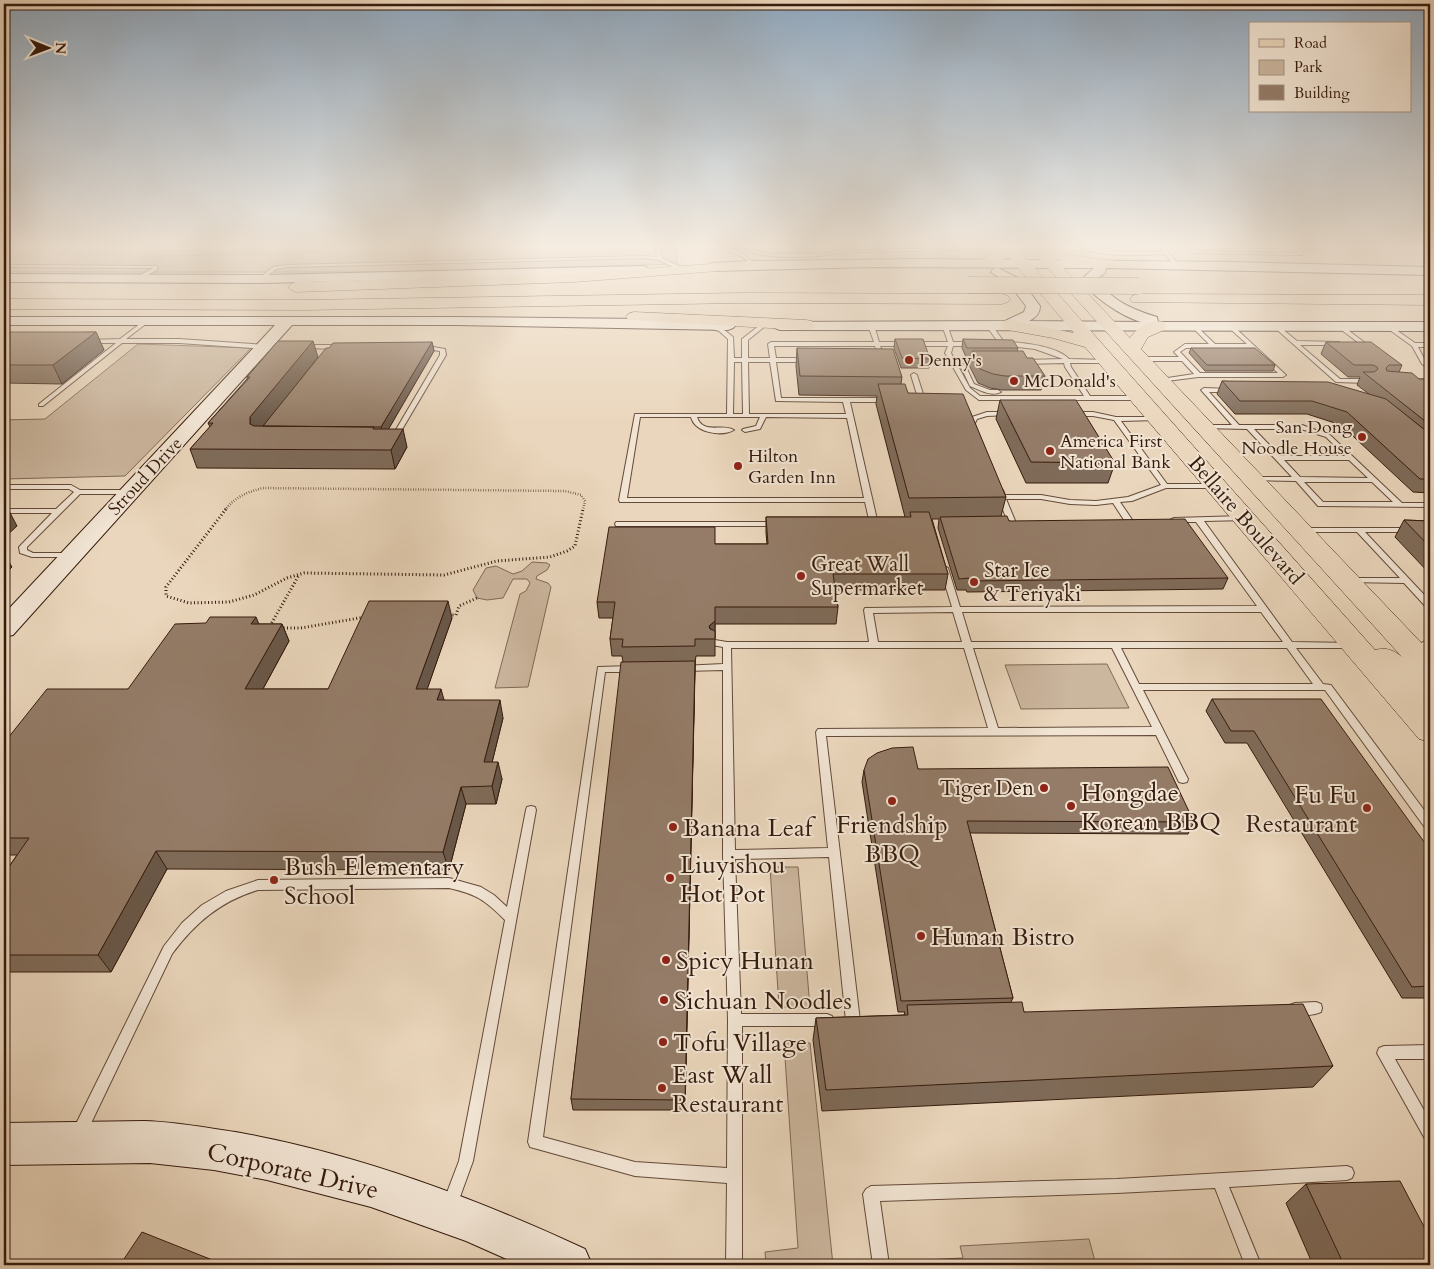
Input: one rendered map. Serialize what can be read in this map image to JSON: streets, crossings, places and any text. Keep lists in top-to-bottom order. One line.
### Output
{"streets":{"main road":["Stroud Drive","Bellaire Boulevard","Corporate Drive"]},"places":["Denny's","McDonald's","San Dong Noodle House","America First National Bank","Hilton Garden Inn","Great Wall Supermarket","Star Ice & Teriyaki","Tiger Den","Friendship BBQ","Hongdae Korean BBQ","Fu Fu Restaurant","Banana Leaf","Liuyishou Hot Pot","Bush Elementary School","Hunan Bistro","Spicy Hunan","Sichuan Noodles","Tofu Village","East Wall Restaurant"],"legend":["Road","Park","Building"],"north":"right"}
